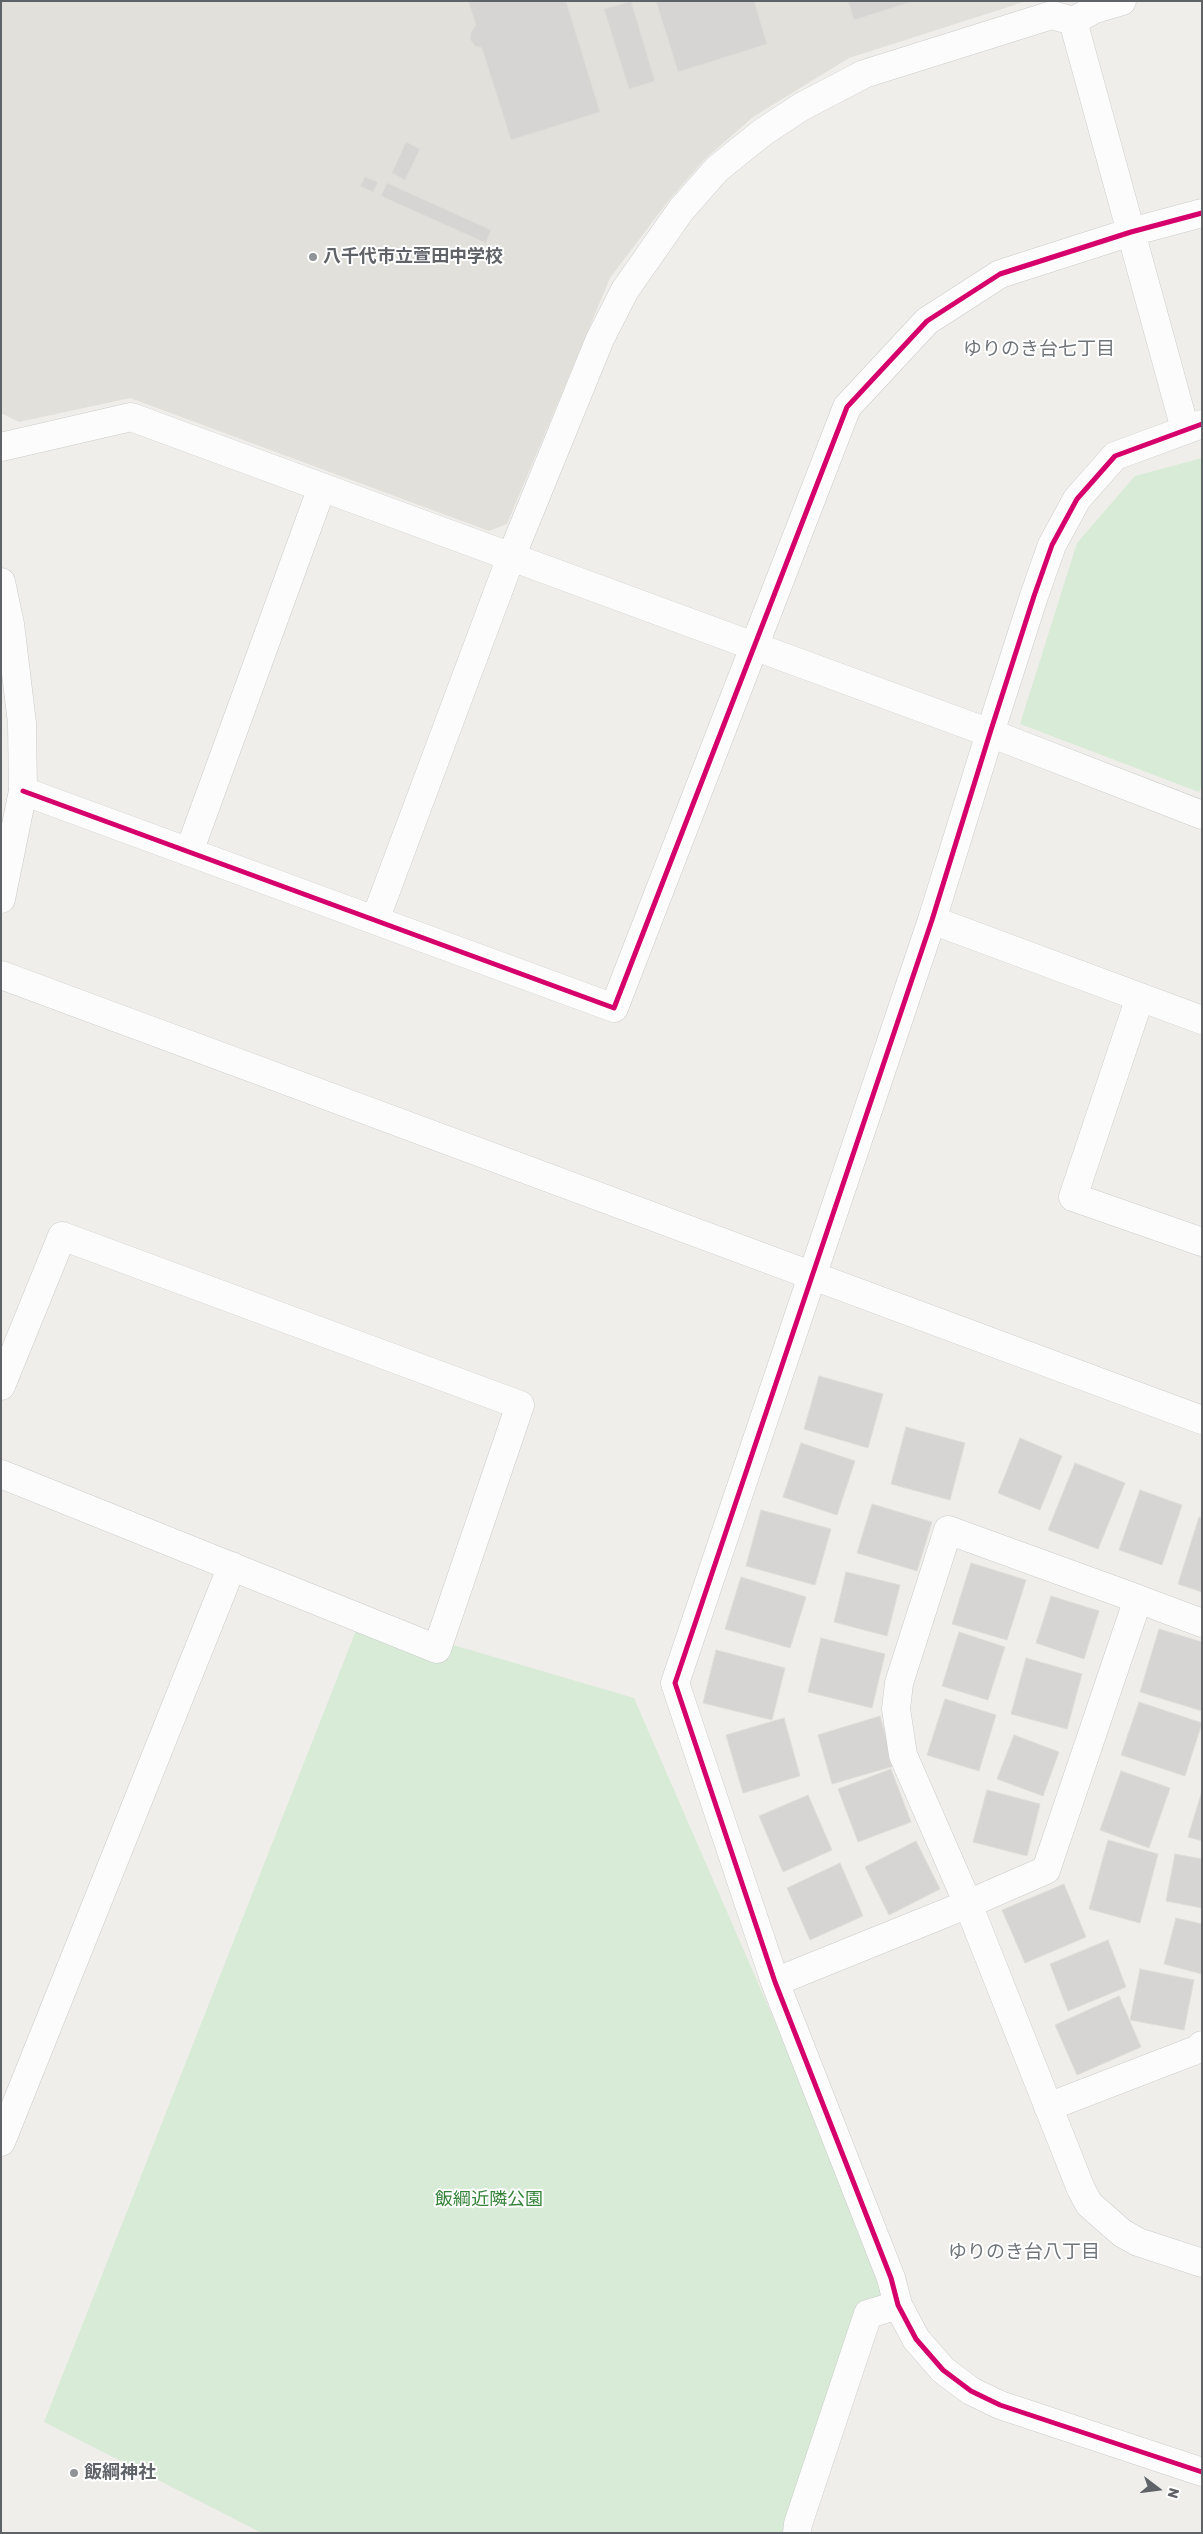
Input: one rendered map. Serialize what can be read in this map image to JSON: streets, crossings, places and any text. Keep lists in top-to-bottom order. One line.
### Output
{"districts":["ゆりのき台七丁目","ゆりのき台八丁目"],"parks":["飯綱近隣公園"],"places":["八千代市立萱田中学校","飯綱神社"],"north":"right"}
